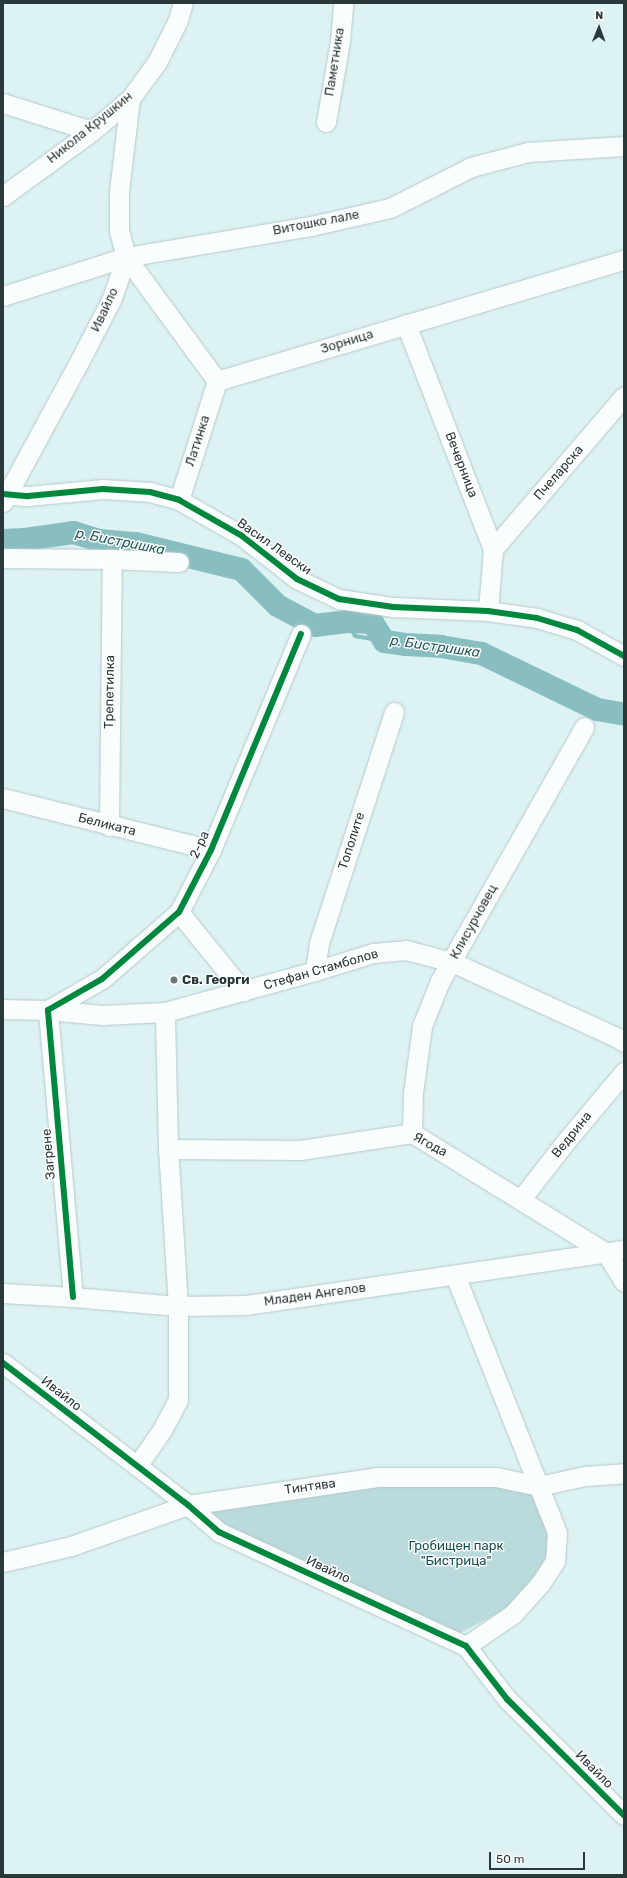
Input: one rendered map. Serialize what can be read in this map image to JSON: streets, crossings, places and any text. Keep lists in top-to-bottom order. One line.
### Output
{"streets":{"street":["Паметника","Никола Крушкин","Витошко лале","Ивайло","Зорница","Латинка","Вечерница","Пчеларска","Васил Левски","Трепетилка","Беликата","Тополите","2-ра","Клисурчовец","Стефан Стамболов","Ведрина","Ягода","Загрене","Младен Ангелов","Тинтява"]},"crossings":[["Витошко лале","Ивайло"],["Ивайло","Васил Левски"],["Ивайло","Тинтява"],["Зорница","Латинка"],["Зорница","Вечерница"],["Латинка","Васил Левски"],["Вечерница","Пчеларска"],["Вечерница","Васил Левски"],["Трепетилка","Беликата"],["Беликата","2-ра"],["Тополите","Стефан Стамболов"],["2-ра","Стефан Стамболов"],["2-ра","Загрене"],["Клисурчовец","Стефан Стамболов"],["Клисурчовец","Ягода"],["Стефан Стамболов","Загрене"],["Ведрина","Ягода"],["Ягода","Младен Ангелов"],["Загрене","Младен Ангелов"]],"water":["р. Бистришка"],"parks":["Гробищен парк \"Бистрица\""],"places":["Св. Георги"],"scale_bar":"50 m","north":"top"}
